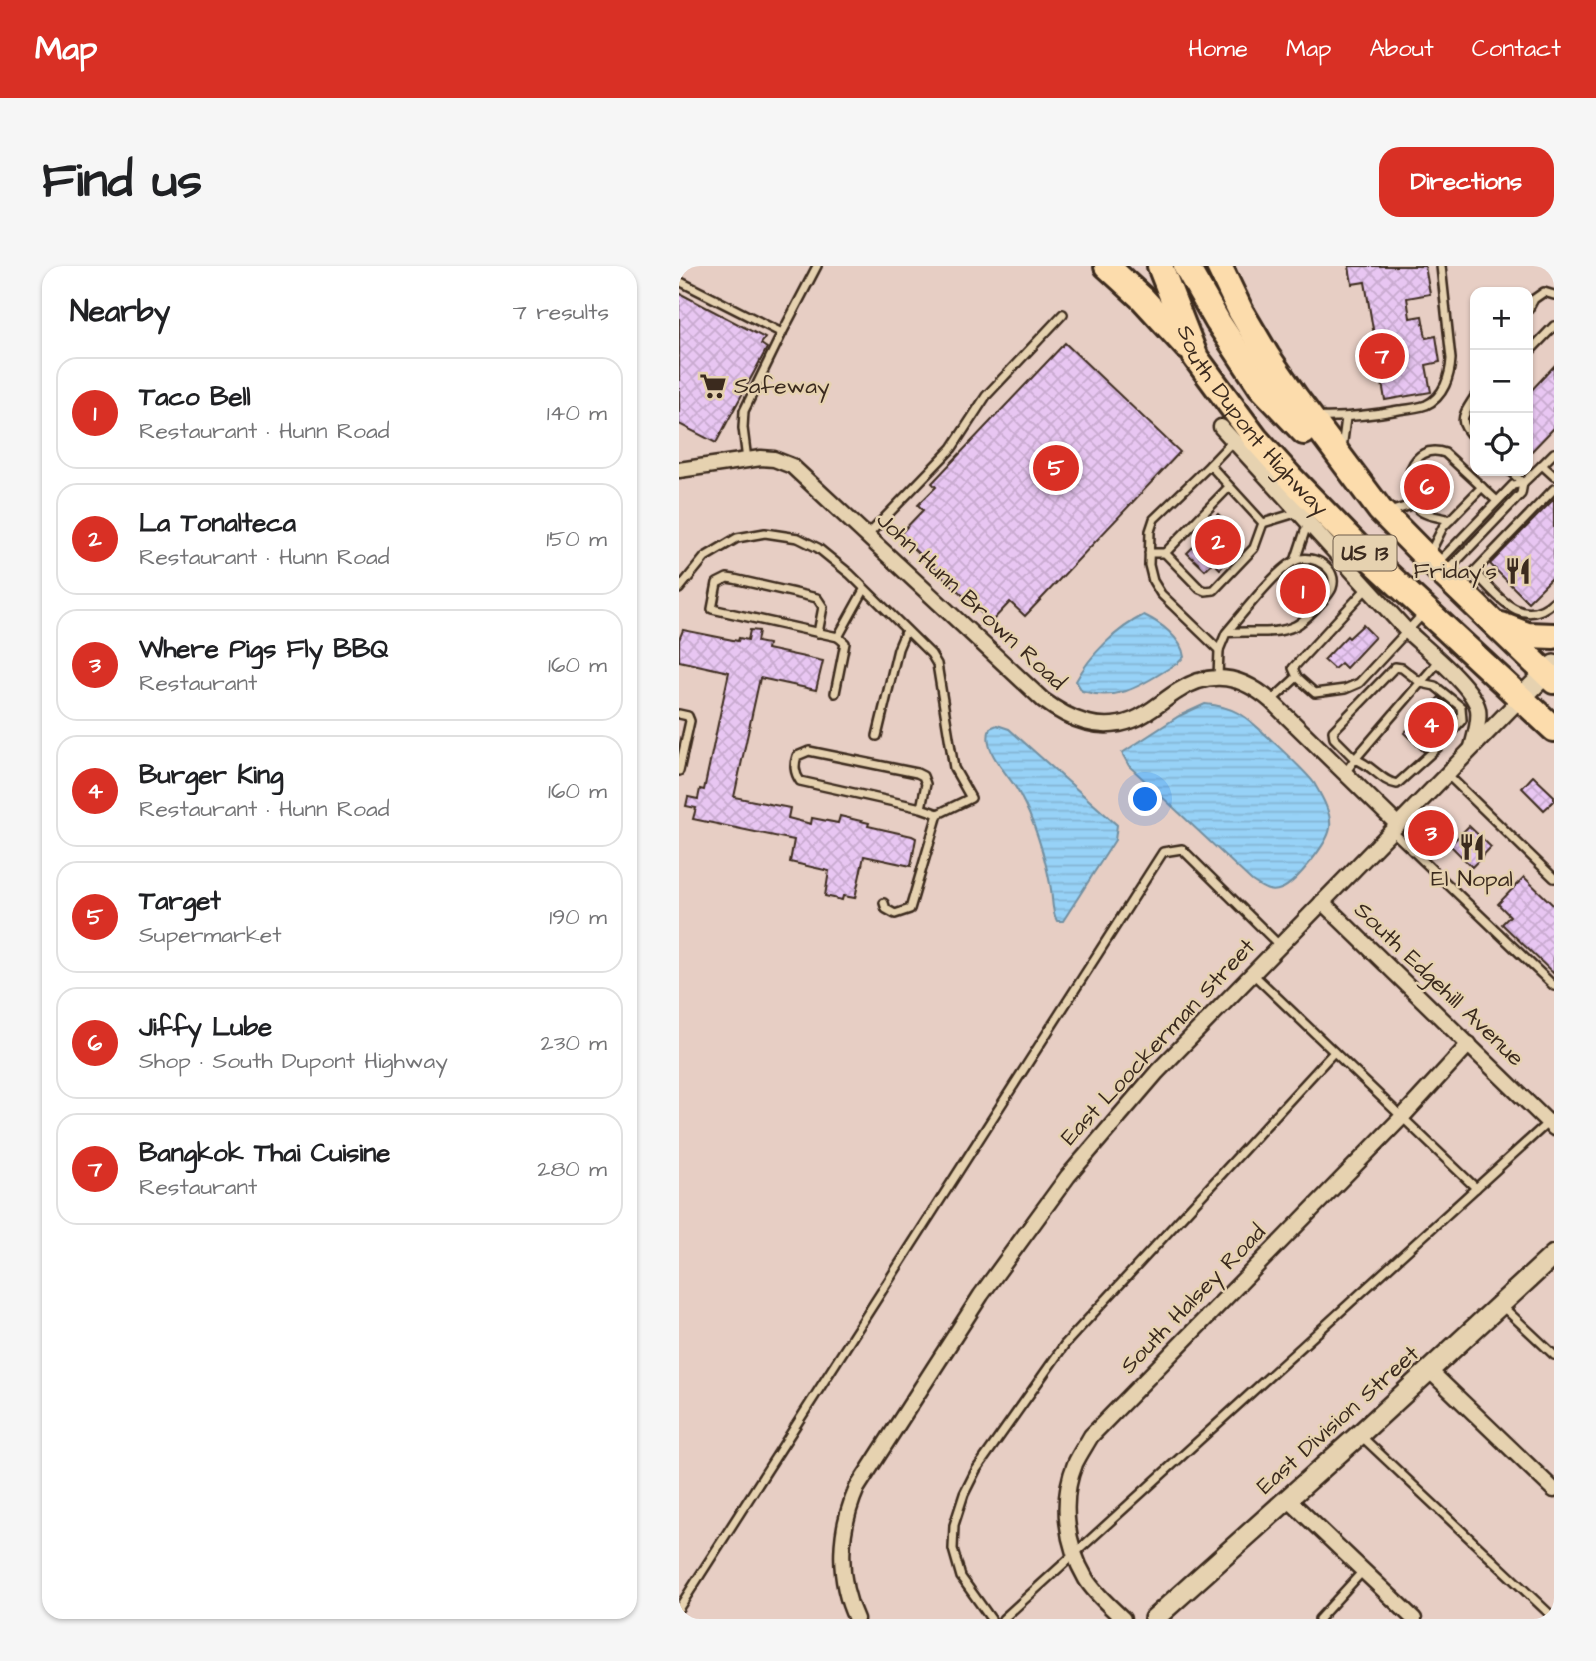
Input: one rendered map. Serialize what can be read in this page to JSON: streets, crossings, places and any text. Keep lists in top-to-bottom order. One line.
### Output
{"streets":{"highway":["South Dupont Highway","US 13"],"main road":["East Loockerman Street","East Division Street"],"street":["John Hunn Brown Road","South Edgehill Avenue","South Halsey Road"]},"crossings":[["South Dupont Highway","East Loockerman Street"],["South Edgehill Avenue","East Loockerman Street"],["South Edgehill Avenue","South Halsey Road"]],"places":{"supermarket":["Safeway"],"restaurant":["Friday's","El Nopal"]},"page":{"header":"Map","nav":["Home","Map","About","Contact"],"buttons":"Directions","title":"Find us","heading":["Nearby","7 results"],"map_buttons":["+","−"],"pins":["7","5","6","2","1","4","3"],"list":[{"mark":"1","name":"Taco Bell","note":"Restaurant · Hunn Road","value":"140 m"},{"mark":"2","name":"La Tonalteca","note":"Restaurant · Hunn Road","value":"150 m"},{"mark":"3","name":"Where Pigs Fly BBQ","note":"Restaurant","value":"160 m"},{"mark":"4","name":"Burger King","note":"Restaurant · Hunn Road","value":"160 m"},{"mark":"5","name":"Target","note":"Supermarket","value":"190 m"},{"mark":"6","name":"Jiffy Lube","note":"Shop · South Dupont Highway","value":"230 m"},{"mark":"7","name":"Bangkok Thai Cuisine","note":"Restaurant","value":"280 m"}]}}
